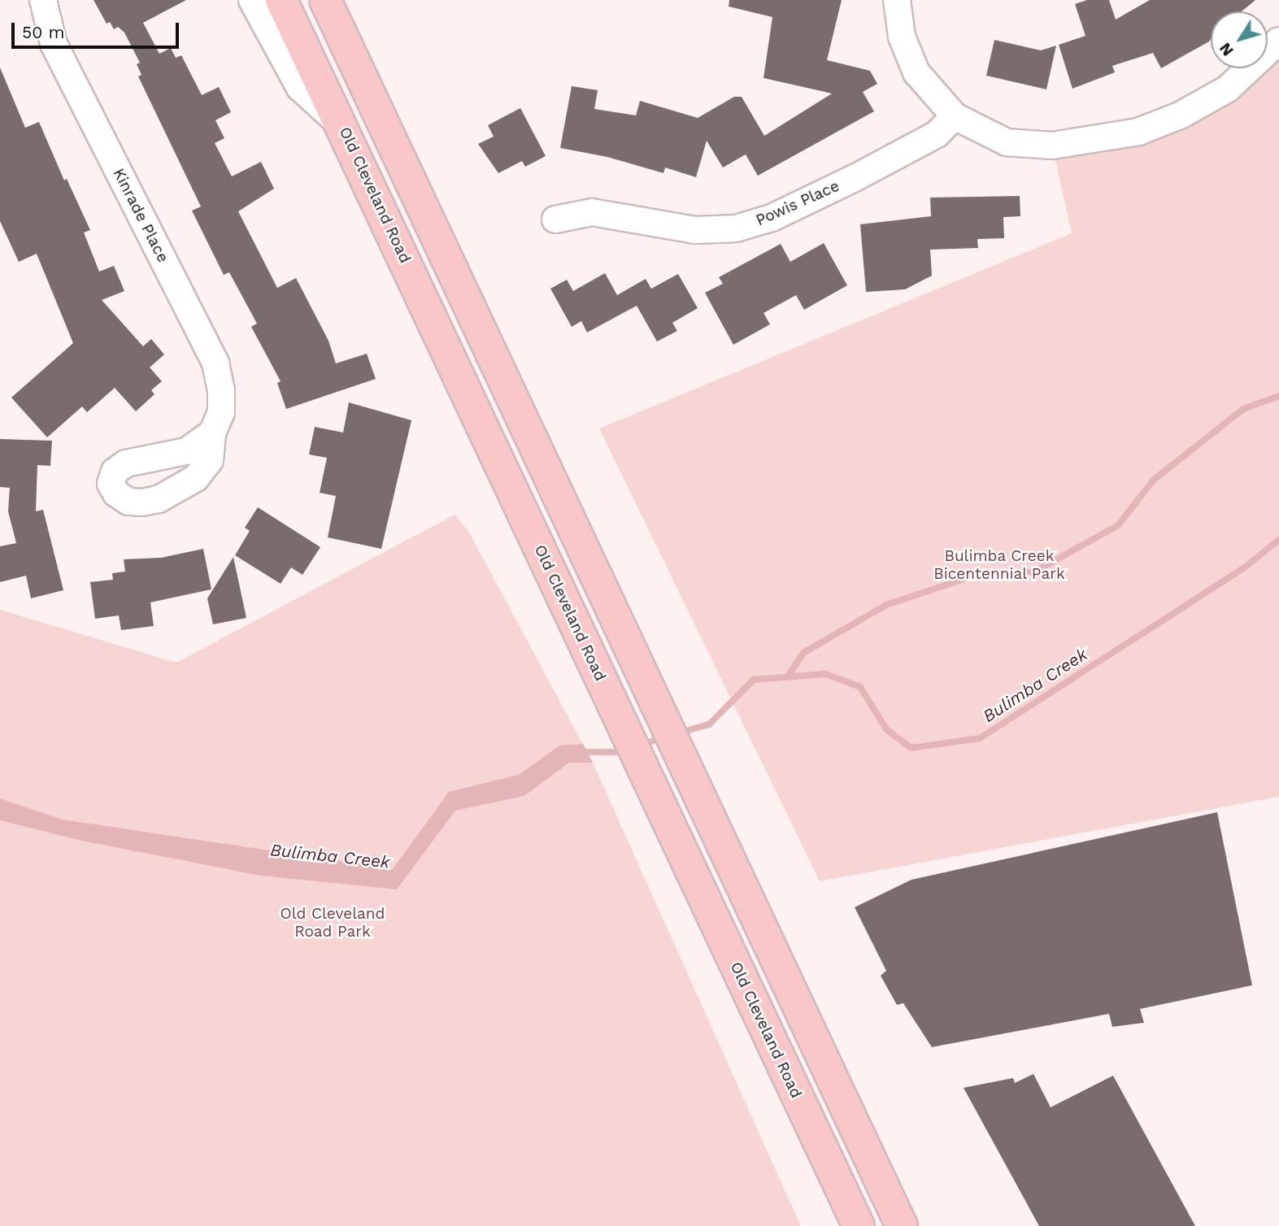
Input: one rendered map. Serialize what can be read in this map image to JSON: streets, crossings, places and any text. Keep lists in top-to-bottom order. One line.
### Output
{"streets":{"highway":["Old Cleveland Road"],"street":["Powis Place","Kinrade Place"]},"water":["Bulimba Creek"],"parks":["Bulimba Creek Bicentennial Park","Old Cleveland Road Park"],"scale_bar":"50 m","north":"bottom left"}
